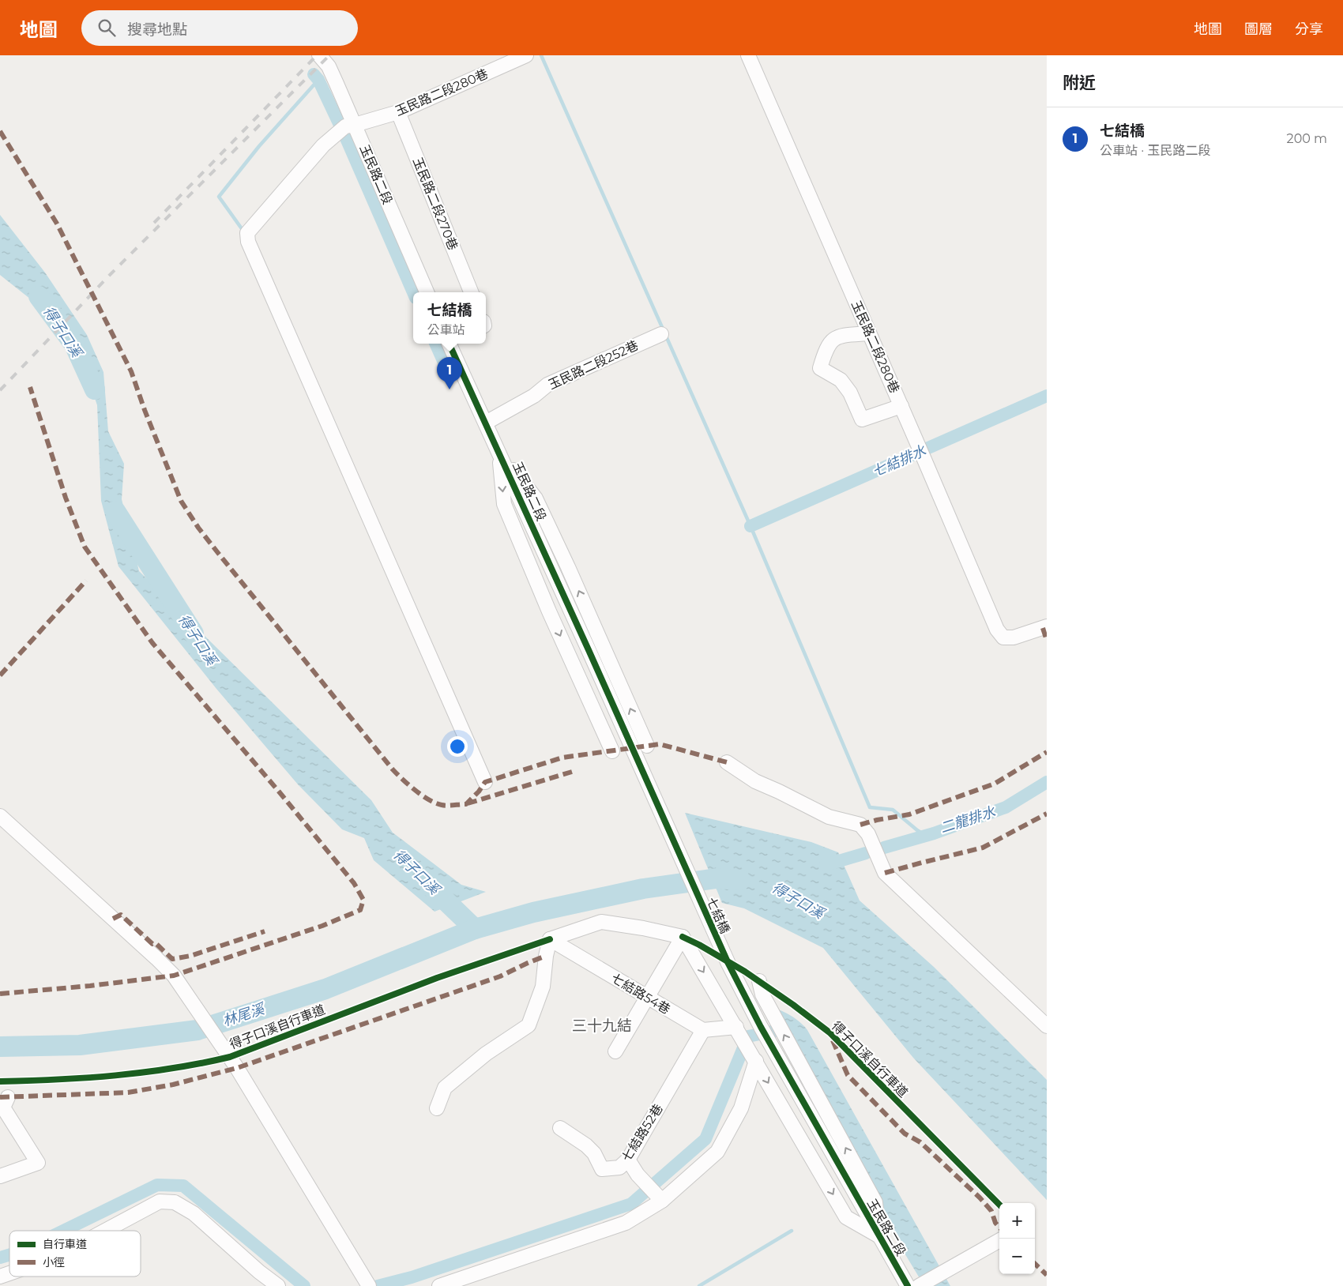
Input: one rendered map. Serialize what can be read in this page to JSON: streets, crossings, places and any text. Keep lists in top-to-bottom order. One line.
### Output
{"streets":{"street":["玉民路二段280巷","玉民路二段","玉民路二段270巷","玉民路二段252巷","七結橋","七結路54巷","七結路52巷"],"cycle path":["得子口溪自行車道"]},"crossings":[["玉民路二段280巷","玉民路二段"],["玉民路二段280巷","玉民路二段270巷"],["玉民路二段","玉民路二段252巷"],["玉民路二段","七結橋"],["七結路54巷","七結路52巷"]],"districts":["三十九結"],"water":["得子口溪","七結排水","二龍排水","林尾溪"],"legend":["自行車道","小徑"],"page":{"header":"地圖","search":"搜尋地點","nav":["地圖","圖層","分享"],"heading":"附近","list":[{"mark":"1","name":"七結橋","note":"公車站 · 玉民路二段","value":"200 m"}],"popup":["七結橋","公車站"],"pins":"1","map_buttons":["+","−"]}}
